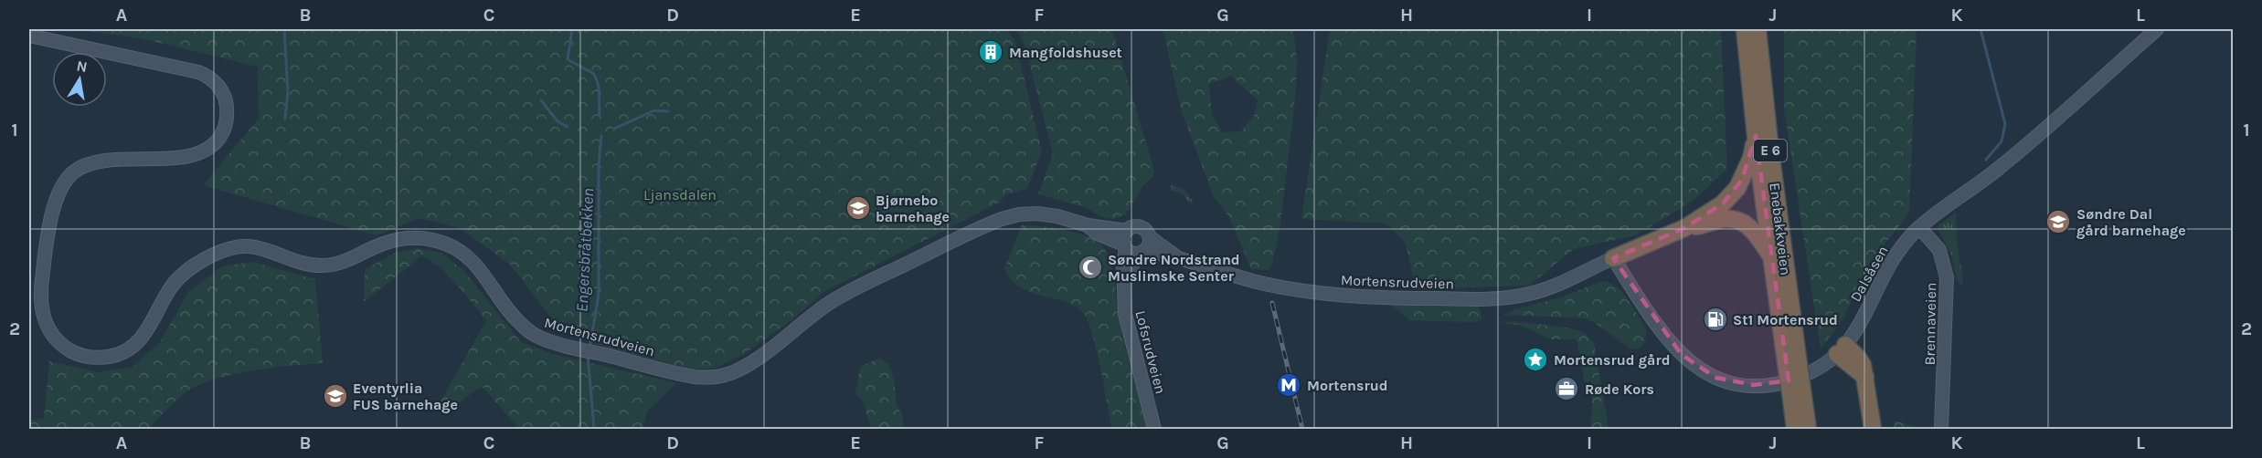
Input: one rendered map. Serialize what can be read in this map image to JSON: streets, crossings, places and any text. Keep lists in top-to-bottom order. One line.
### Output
{"streets":{"highway":["E 6","Enebakkveien"],"street":["Dalsåsen","Mortensrudveien","Brennaveien","Lofsrudveien"]},"crossings":[["E 6","Enebakkveien"],["E 6","Dalsåsen"],["E 6","Mortensrudveien"],["Dalsåsen","Mortensrudveien"],["Dalsåsen","Brennaveien"],["Mortensrudveien","Lofsrudveien"]],"water":["Engersbråtbekken"],"parks":["Ljansdalen"],"places":{"building":["Mangfoldshuset"],"school or university":["Bjørnebo barnehage","Søndre Dal gård barnehage","Eventyrlia FUS barnehage"],"mosque":["Søndre Nordstrand Muslimske Senter"],"fuel station":["St1 Mortensrud"],"place":["Mortensrud gård"],"metro station":["Mortensrud"],"office":["Røde Kors"]},"north":"top","grid":{"columns":["A","B","C","D","E","F","G","H","I","J","K","L"],"rows":["1","2"]}}
